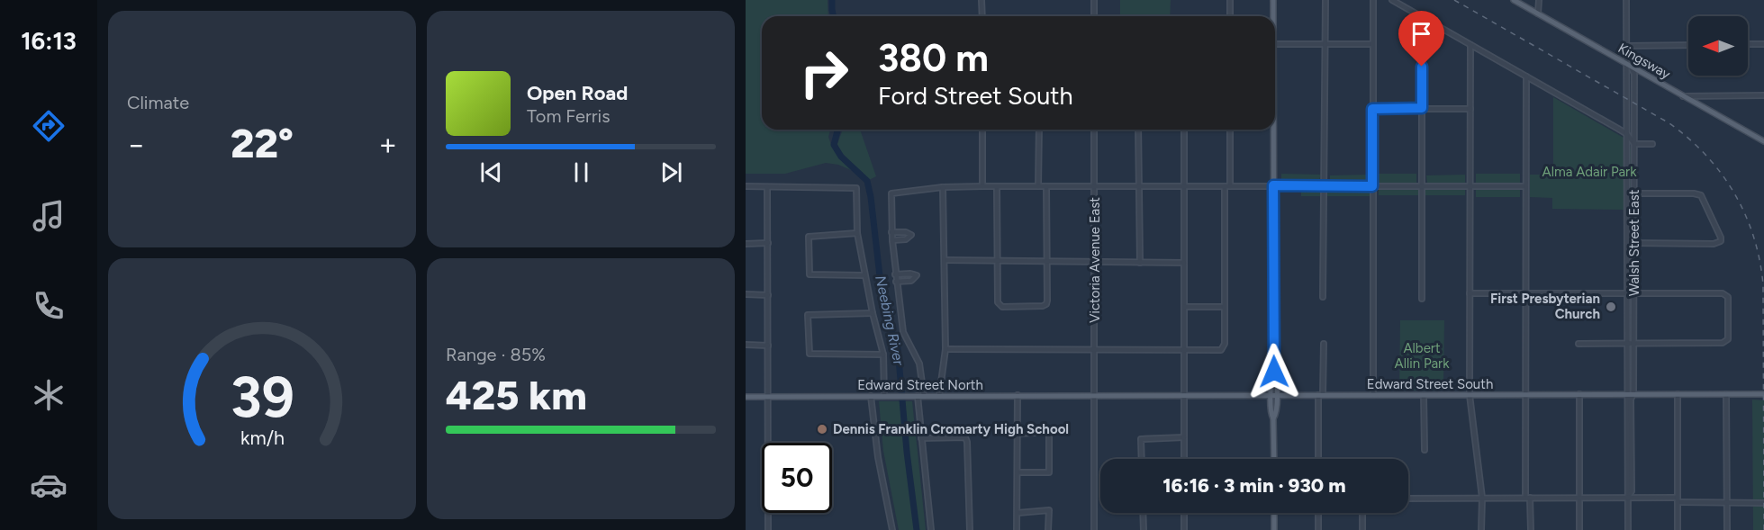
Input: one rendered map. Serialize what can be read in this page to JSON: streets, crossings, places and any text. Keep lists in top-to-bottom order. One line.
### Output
{"streets":{"main road":["Kingsway","Edward Street South","Edward Street North"],"street":["Walsh Street East","Victoria Avenue East"]},"crossings":[["Kingsway","Walsh Street East"],["Walsh Street East","Edward Street South"],["Victoria Avenue East","Edward Street South"],["Victoria Avenue East","Edward Street North"],["Edward Street South","Edward Street North"]],"water":["Neebing River"],"parks":["Alma Adair Park","Albert Allin Park"],"places":["First Presbyterian Church","Dennis Franklin Cromarty High School"],"north":"left","page":{"tabs":"16:13","tile":["Climate",["Range · 85%","425 km"]],"turn":["380 m","Ford Street South"],"song":["Open Road","Tom Ferris"],"heat":["−","22°","+"],"limit":"50","trip":"16:16 · 3 min · 930 m","gauge":["39","km/h"]}}
